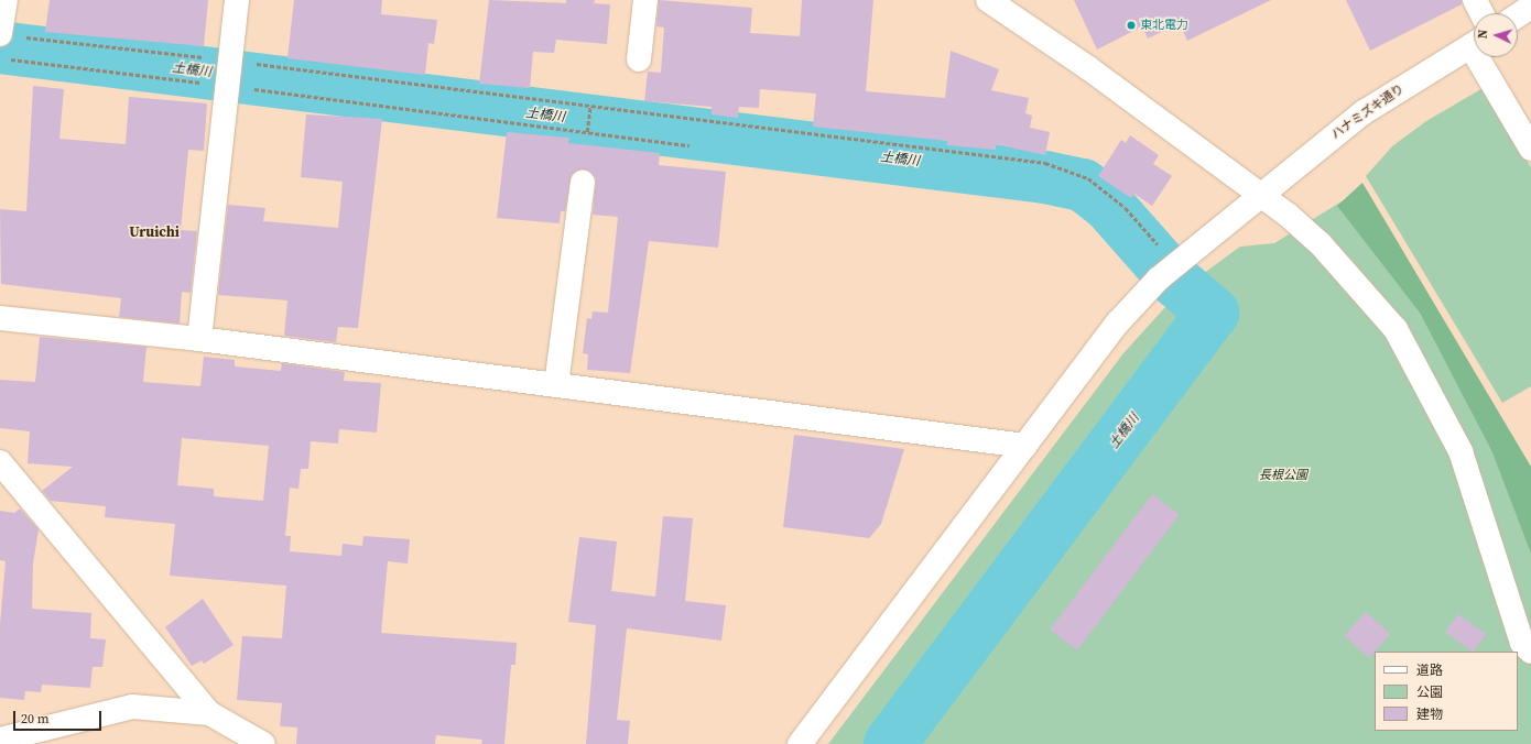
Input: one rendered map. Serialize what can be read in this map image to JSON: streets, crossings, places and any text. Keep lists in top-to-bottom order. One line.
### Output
{"streets":{"street":["ハナミズキ通り"]},"districts":["Uruichi"],"water":["土橋川"],"parks":["長根公園"],"places":["東北電力"],"legend":["道路","公園","建物"],"scale_bar":"20 m","north":"left"}
